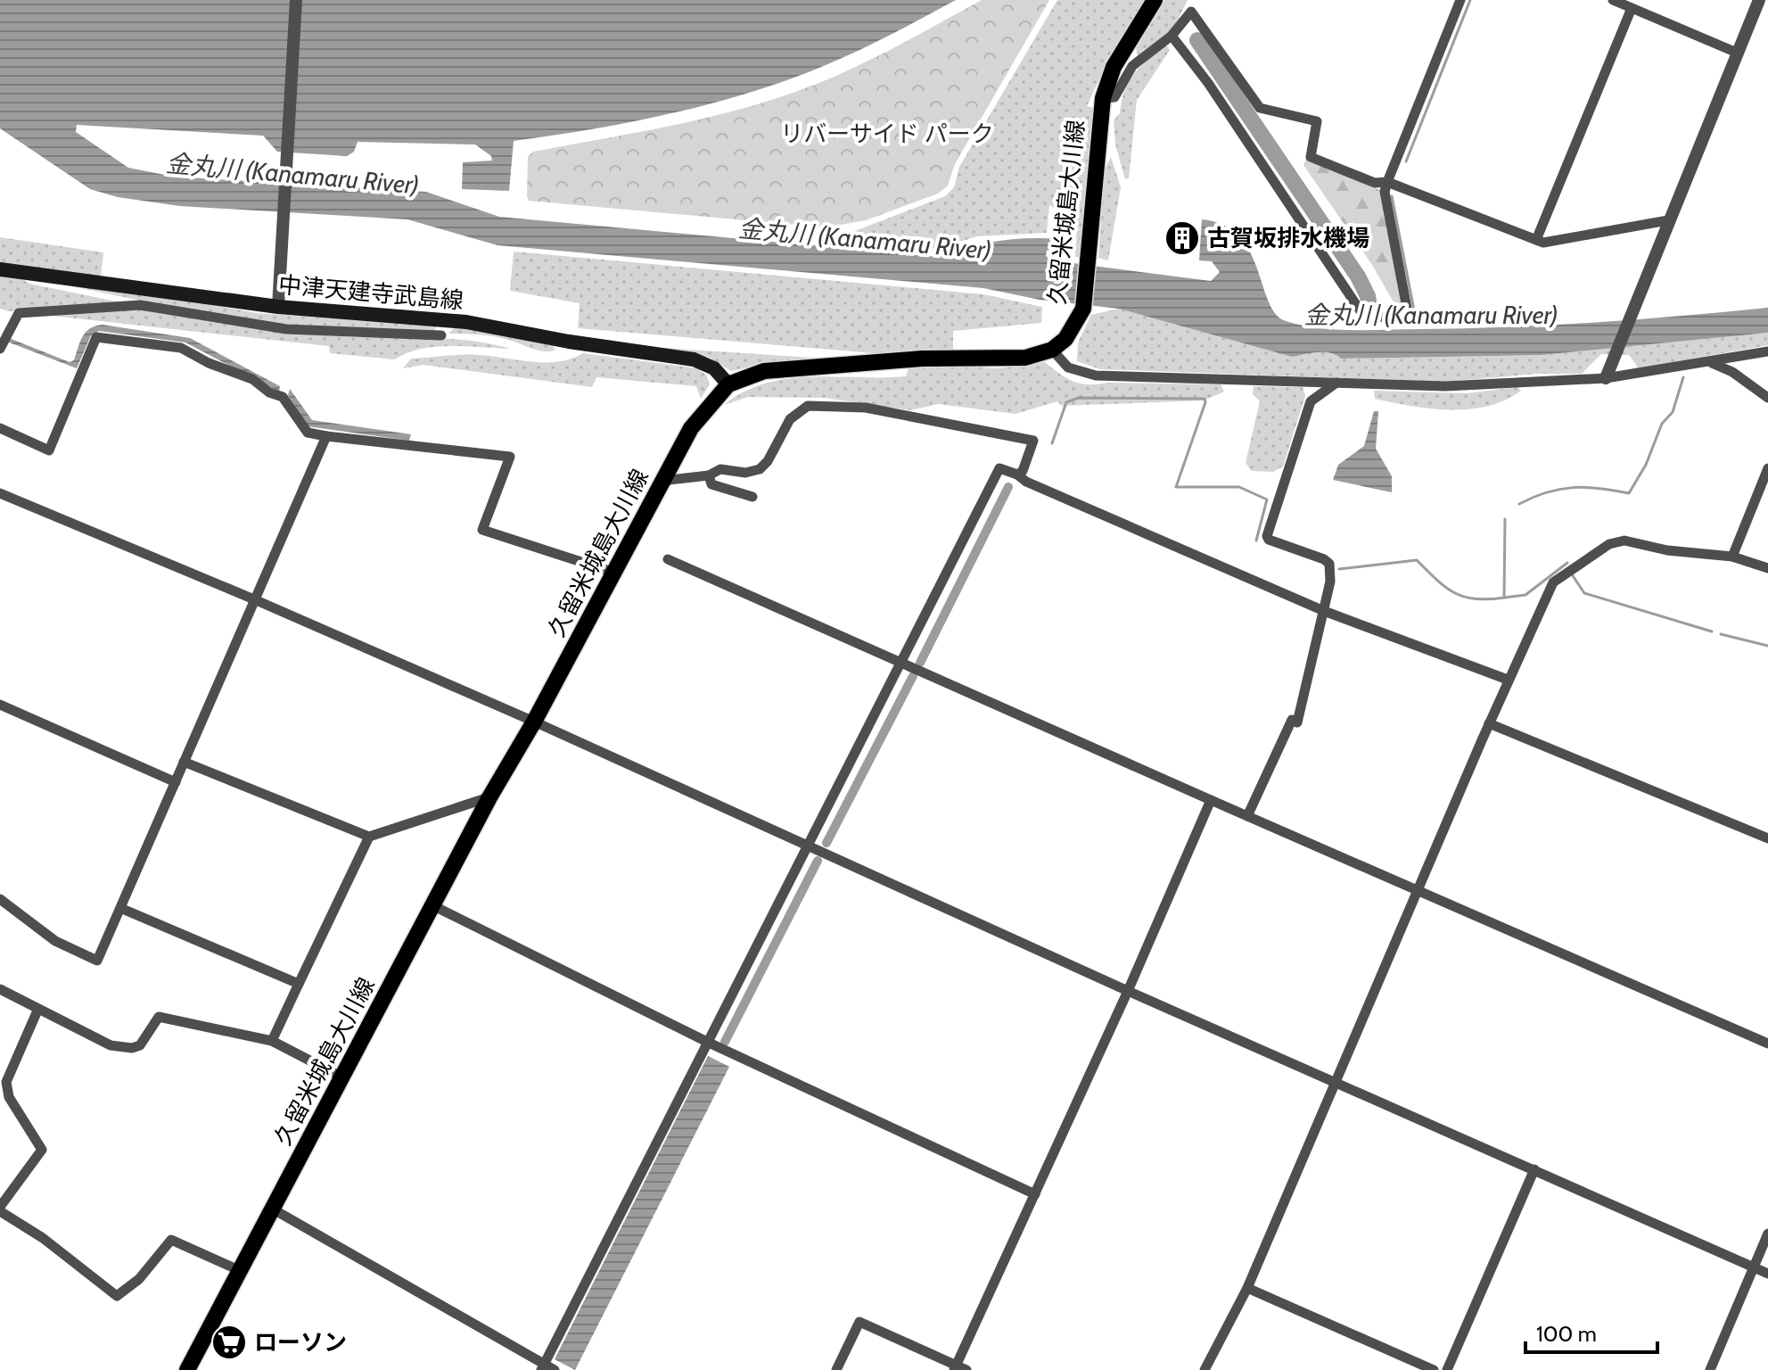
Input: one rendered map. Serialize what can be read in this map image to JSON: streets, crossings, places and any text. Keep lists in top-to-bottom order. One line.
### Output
{"streets":{"main road":["久留米城島大川線","中津天建寺武島線"]},"crossings":[["久留米城島大川線","中津天建寺武島線"]],"water":["金丸川 (Kanamaru River)"],"parks":["リバーサイド パーク"],"places":{"building":["古賀坂排水機場"],"supermarket":["ローソン"]},"scale_bar":"100 m"}
